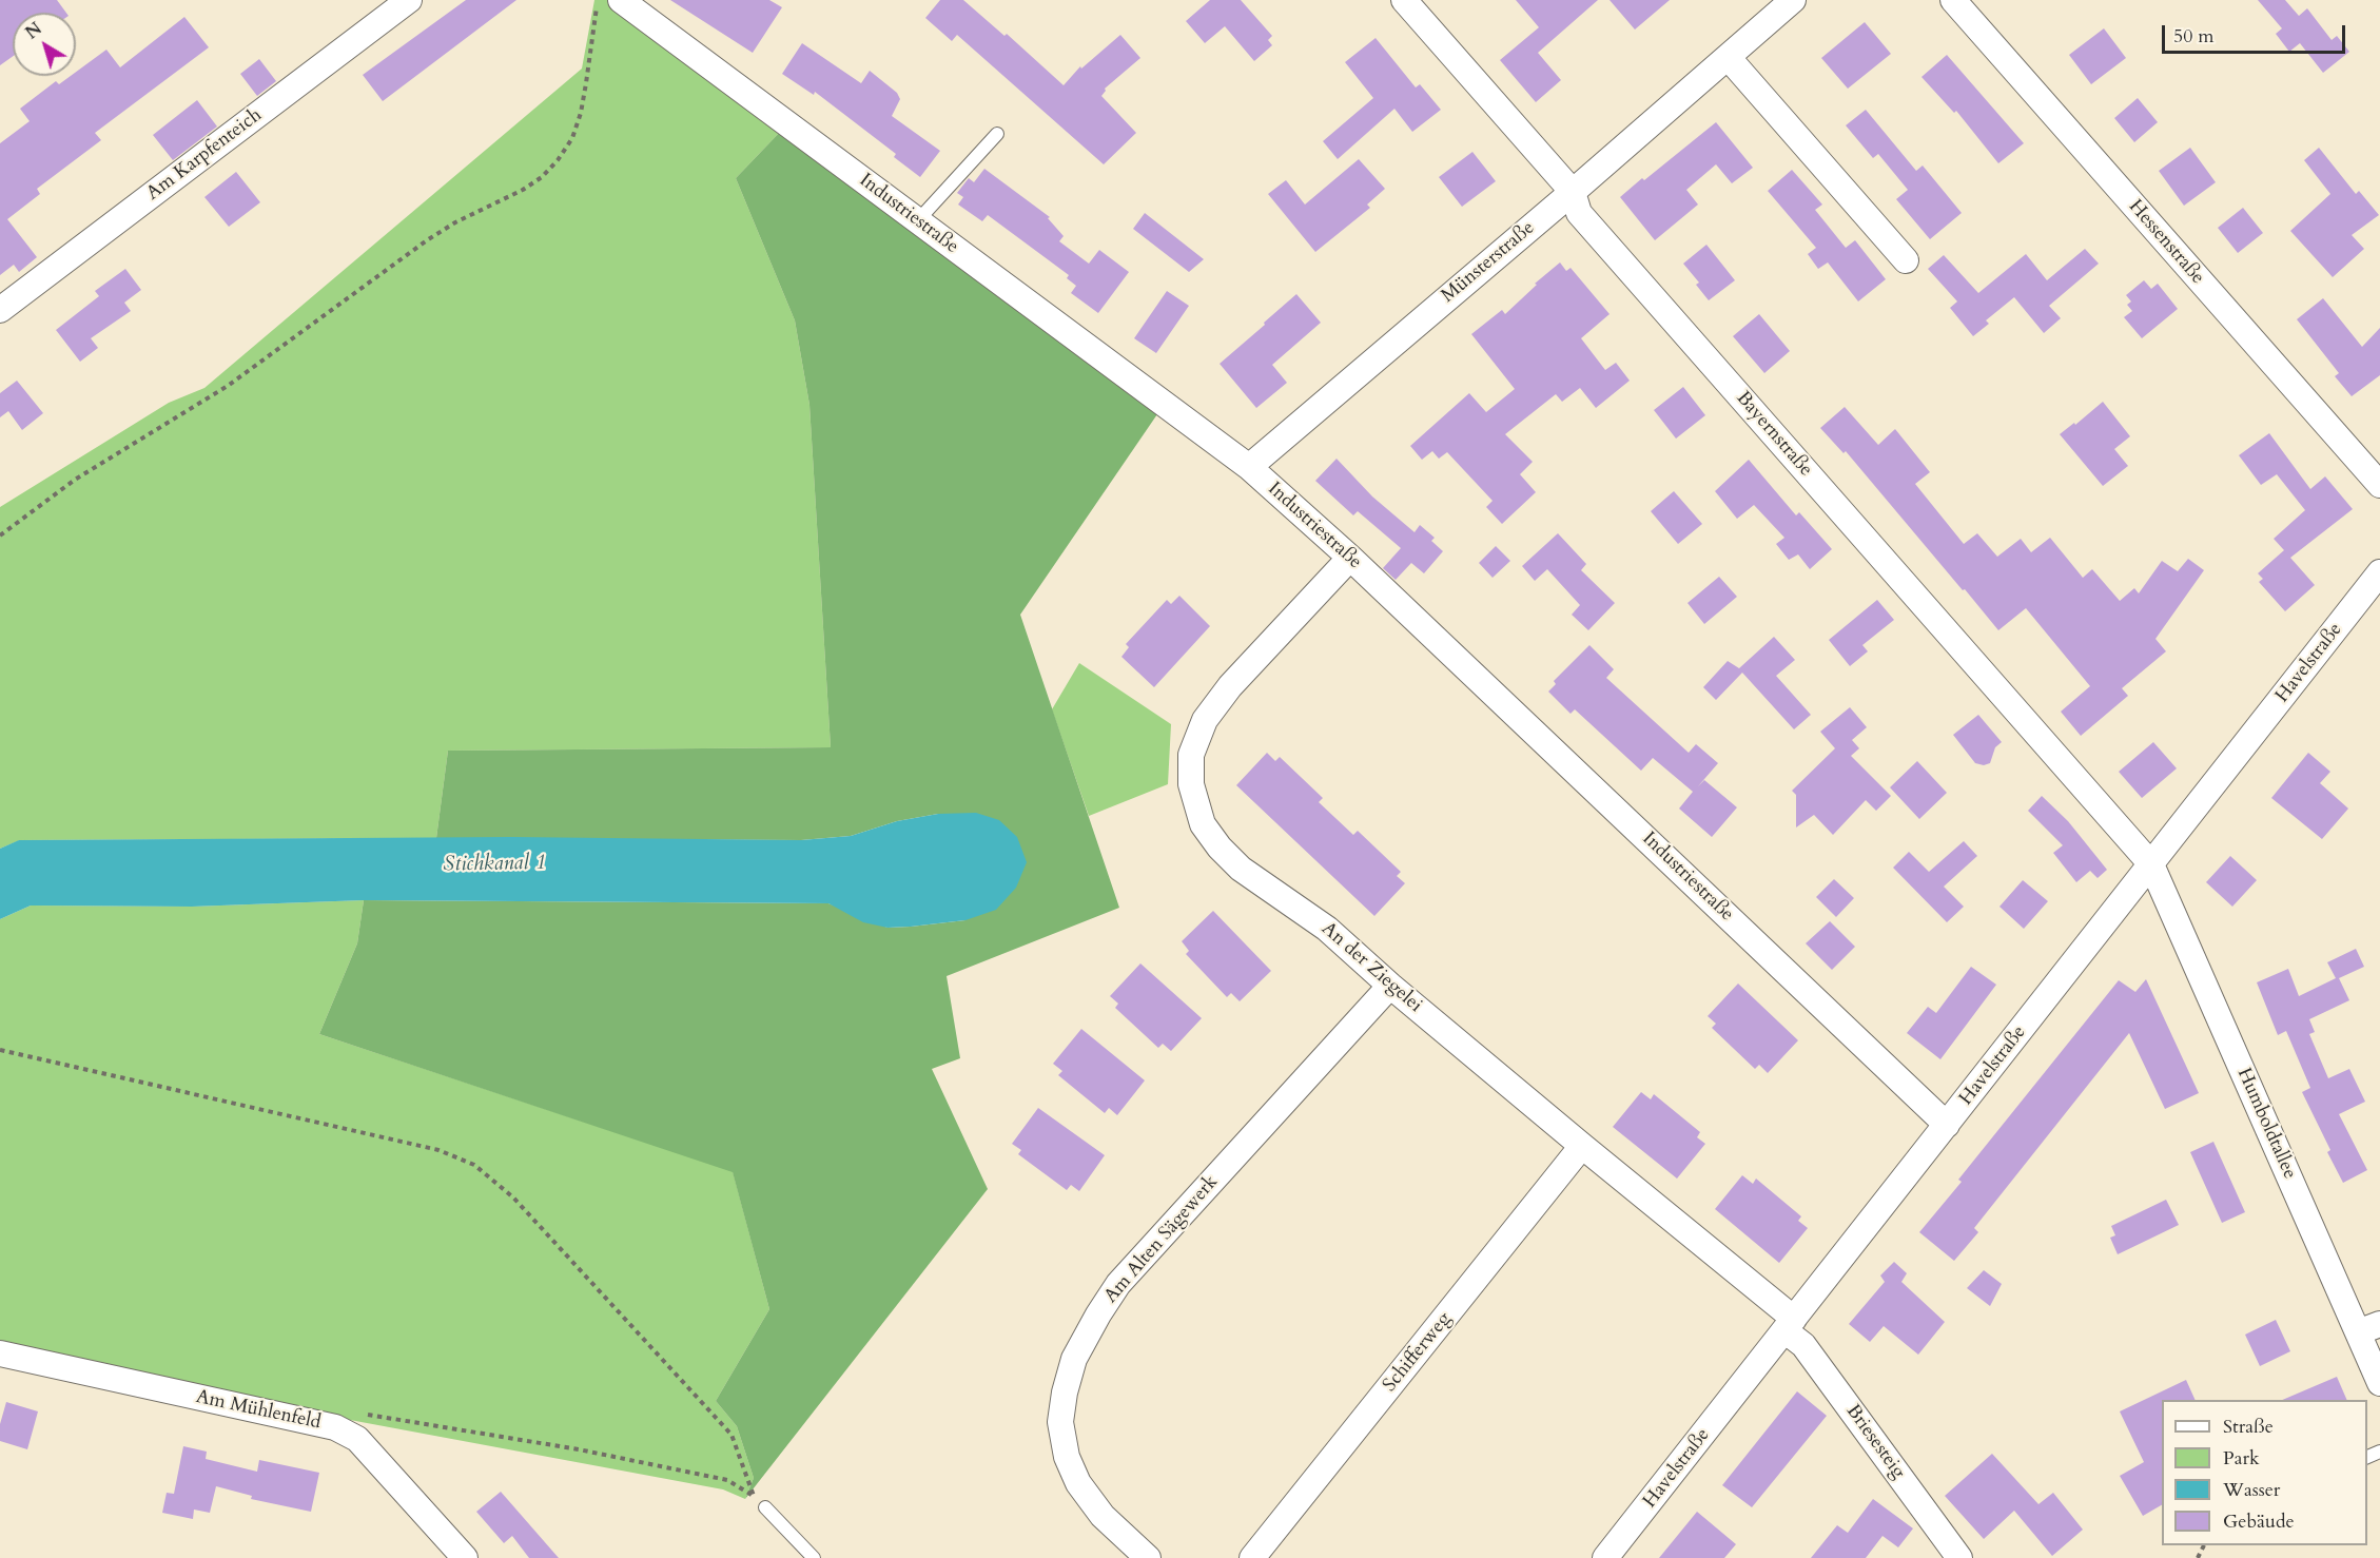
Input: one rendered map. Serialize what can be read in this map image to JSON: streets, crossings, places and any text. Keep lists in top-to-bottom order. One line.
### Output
{"streets":{"street":["Am Karpfenteich","Industriestraße","Hessenstraße","Münsterstraße","Bayernstraße","Havelstraße","An der Ziegelei","Humboldtallee","Am Alten Sägewerk","Schifferweg","Am Mühlenfeld","Briesesteig"]},"crossings":[["Industriestraße","Münsterstraße"],["Industriestraße","Havelstraße"],["Industriestraße","An der Ziegelei"],["Münsterstraße","Bayernstraße"],["Bayernstraße","Havelstraße"],["Bayernstraße","Humboldtallee"],["Havelstraße","An der Ziegelei"],["Havelstraße","Humboldtallee"],["Havelstraße","Briesesteig"],["An der Ziegelei","Am Alten Sägewerk"],["An der Ziegelei","Schifferweg"],["An der Ziegelei","Briesesteig"]],"water":["Stichkanal 1"],"legend":["Straße","Park","Wasser","Gebäude"],"scale_bar":"50 m","north":"top left"}
